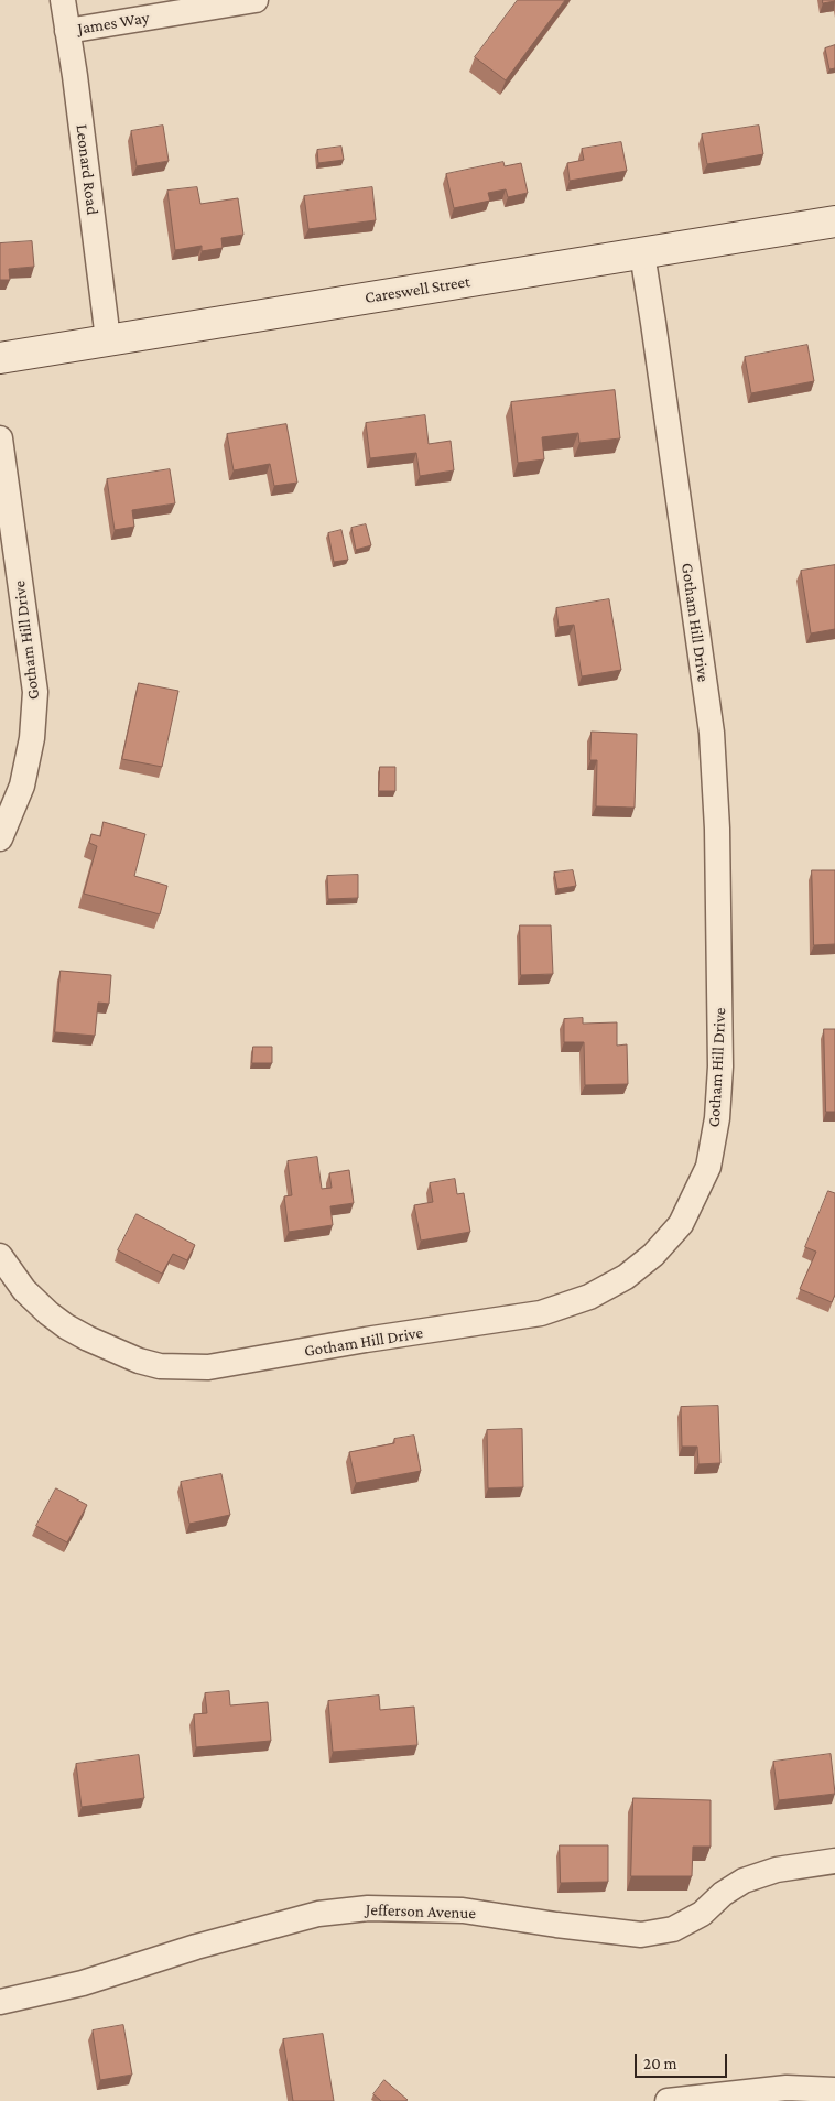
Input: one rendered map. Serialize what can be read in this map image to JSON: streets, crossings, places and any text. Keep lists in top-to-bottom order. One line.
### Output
{"streets":{"main road":["Careswell Street"],"street":["James Way","Leonard Road","Gotham Hill Drive","Jefferson Avenue"]},"crossings":[["James Way","Leonard Road"],["Leonard Road","Careswell Street"],["Careswell Street","Gotham Hill Drive"]],"scale_bar":"20 m"}
